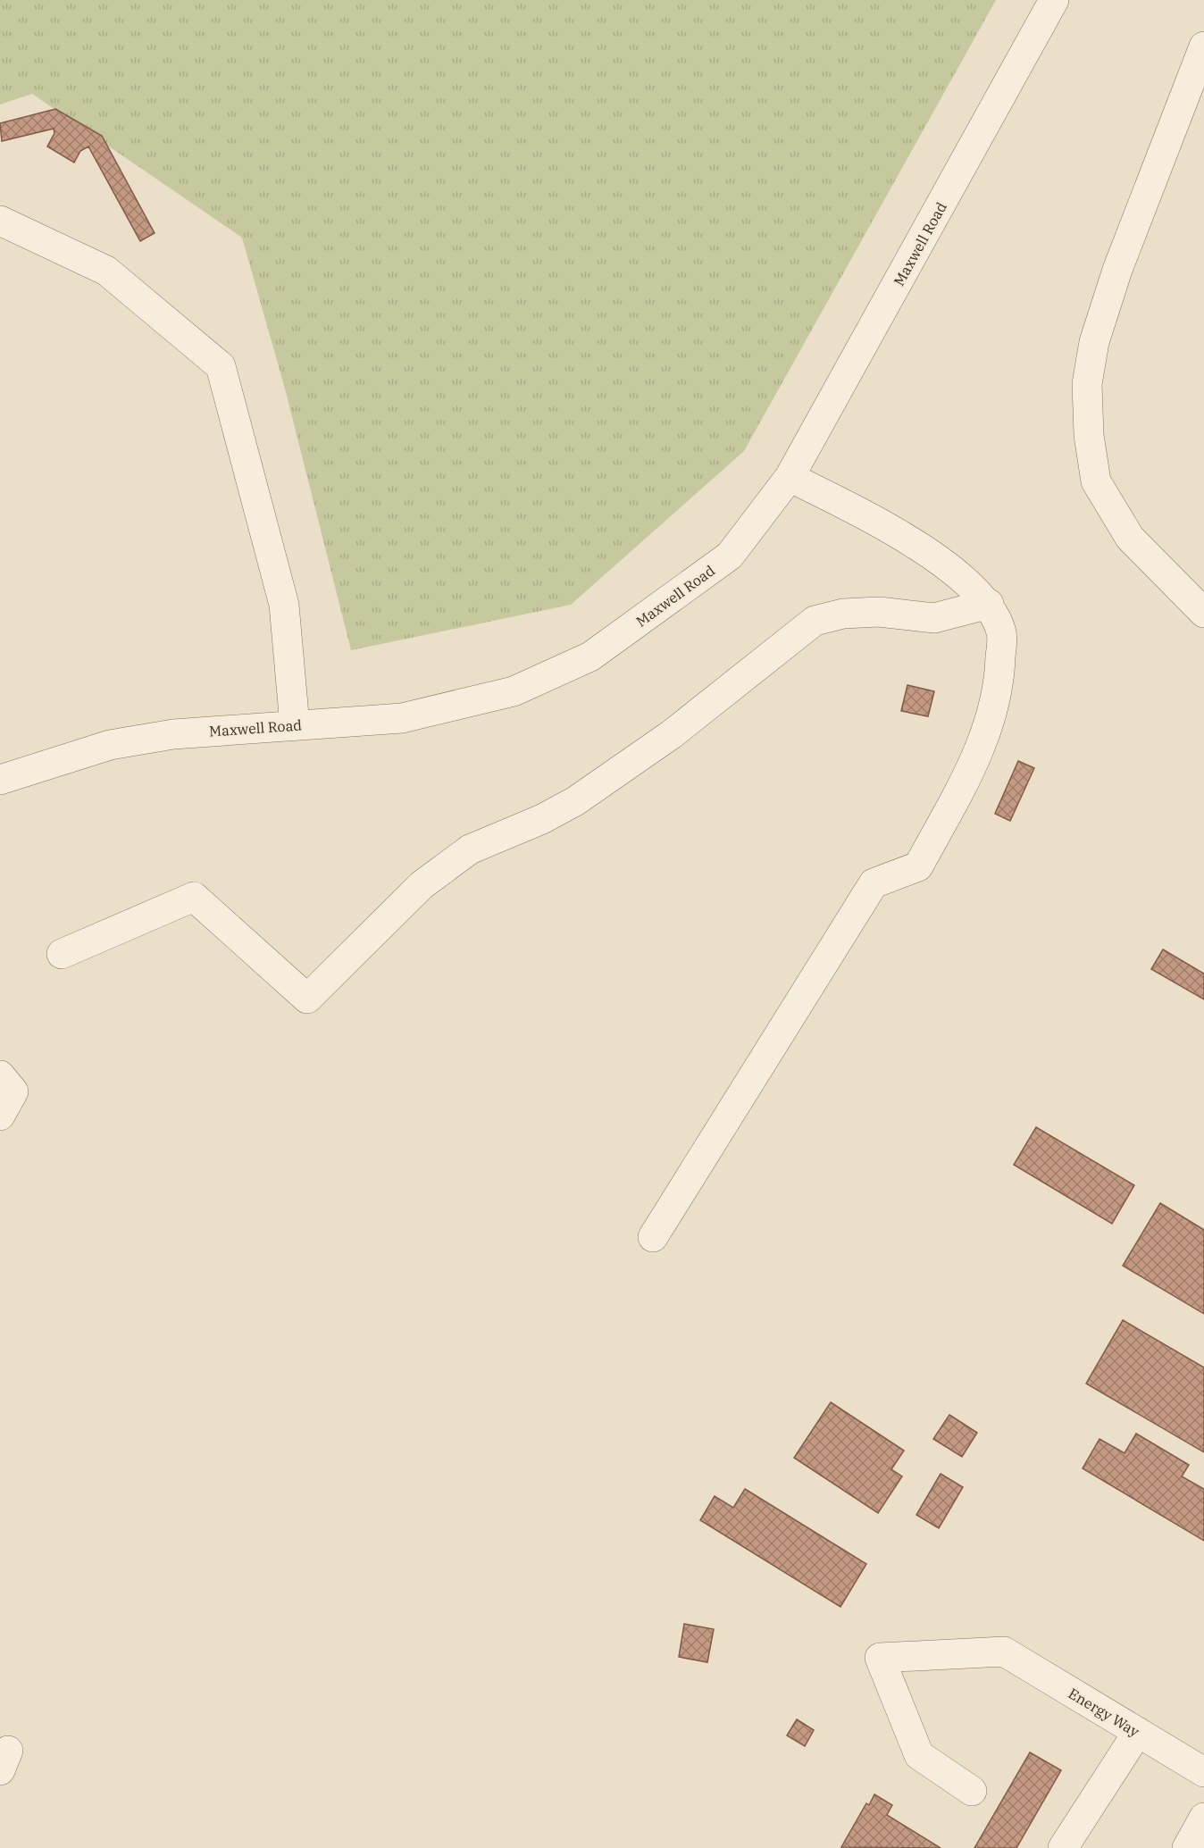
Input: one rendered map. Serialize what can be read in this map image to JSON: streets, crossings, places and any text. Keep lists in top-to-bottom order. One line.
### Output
{"streets":{"street":["Maxwell Road","Energy Way"]}}
